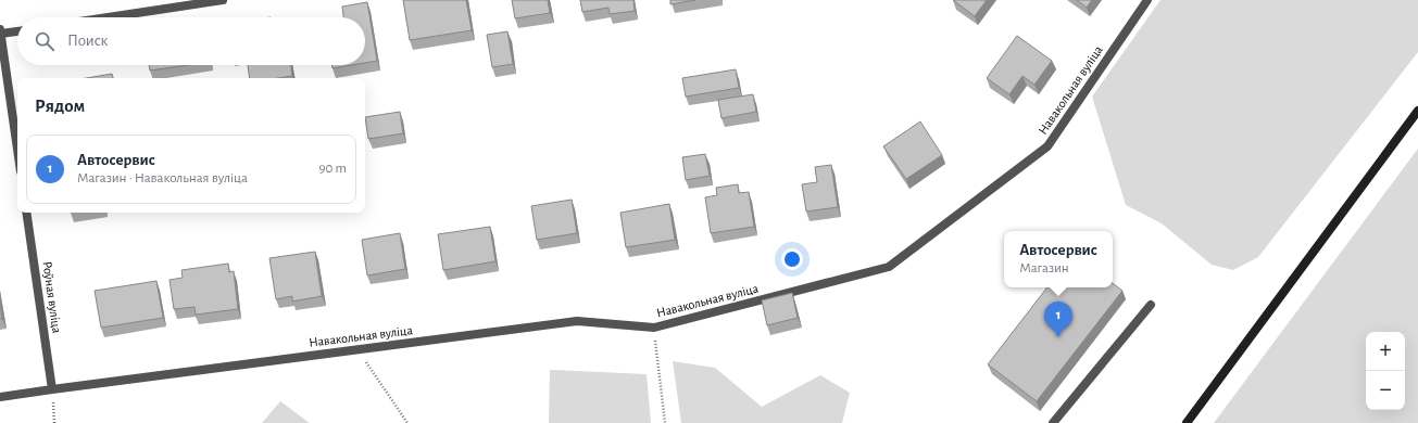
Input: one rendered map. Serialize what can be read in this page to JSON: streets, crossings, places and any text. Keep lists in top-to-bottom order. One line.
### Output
{"streets":{"street":["Навакольная вуліца","Роўная вуліца"]},"crossings":[["Навакольная вуліца","Роўная вуліца"]],"page":{"search":"Поиск","heading":"Рядом","list":[{"mark":"1","name":"Автосервис","note":"Магазин · Навакольная вуліца","value":"90 m"}],"popup":["Автосервис","Магазин"],"pins":"1","map_buttons":["+","−"]}}
